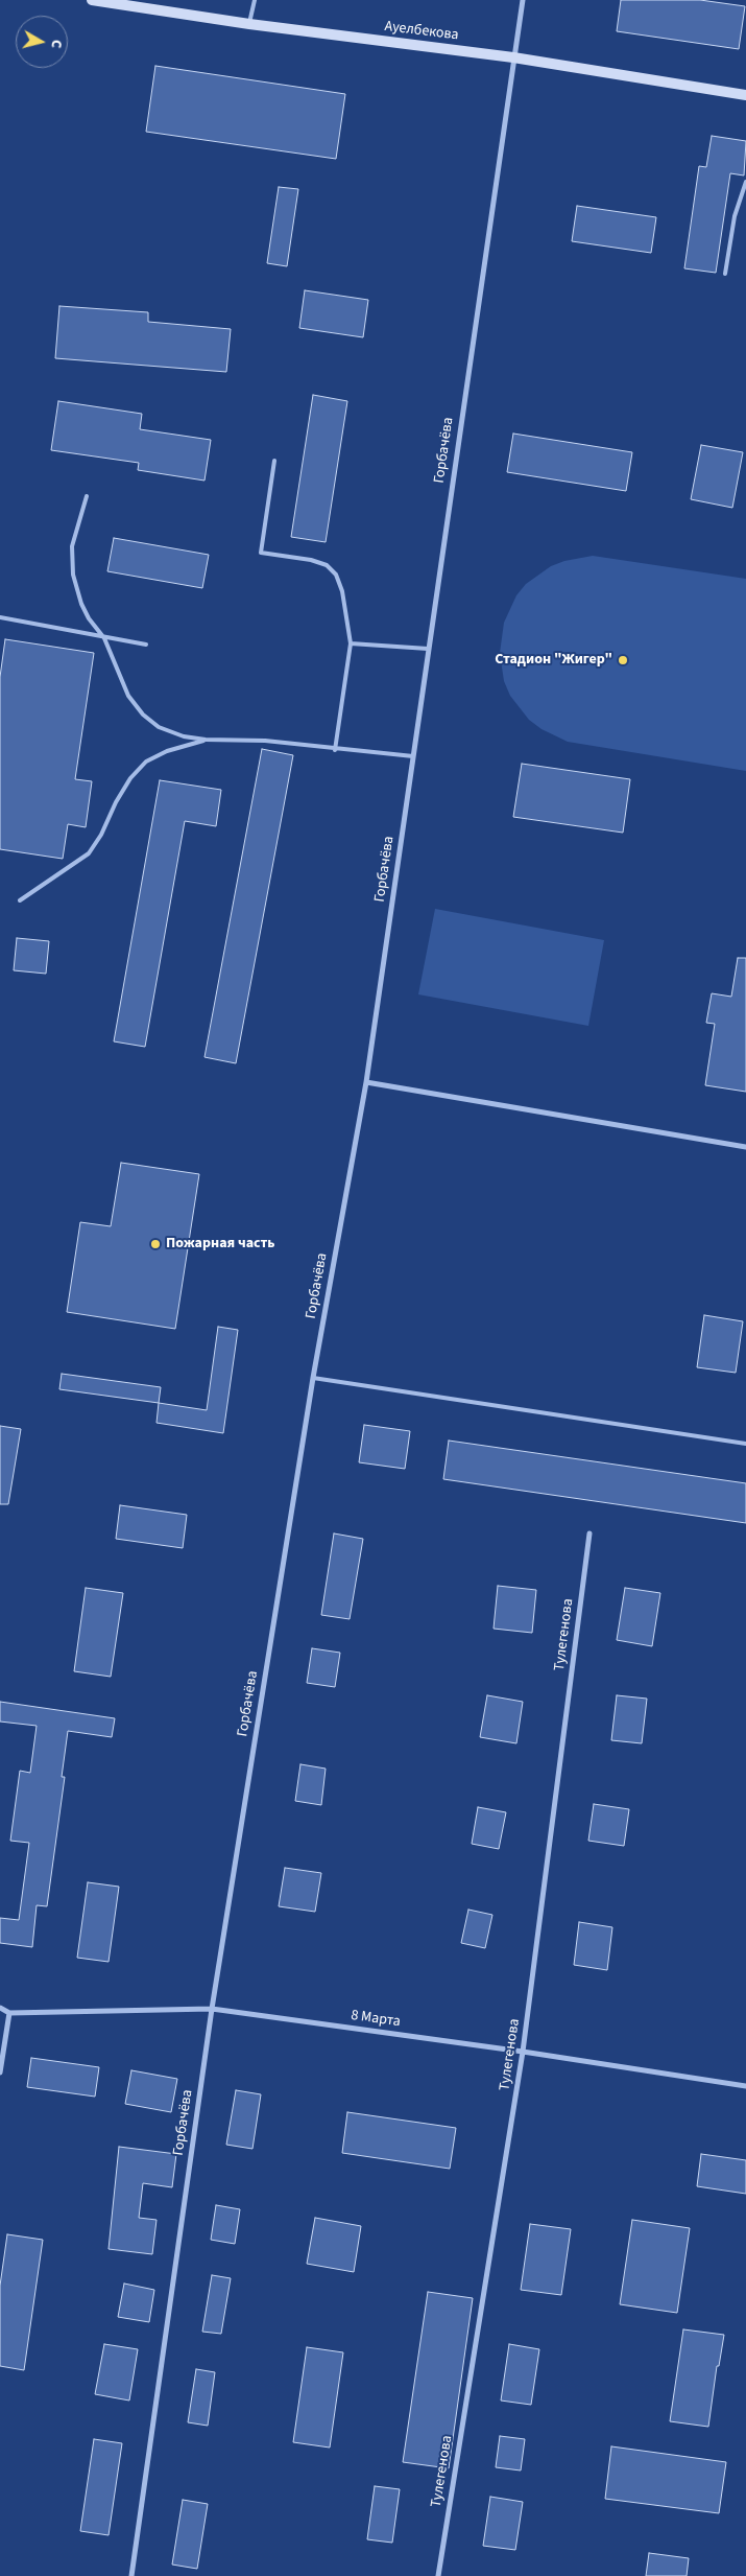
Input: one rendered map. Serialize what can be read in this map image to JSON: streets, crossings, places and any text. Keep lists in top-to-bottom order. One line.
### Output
{"streets":{"main road":["Ауелбекова"],"street":["Горбачёва","Тулегенова","8 Марта"]},"crossings":[["Ауелбекова","Горбачёва"],["Горбачёва","8 Марта"],["Тулегенова","8 Марта"]],"places":["Стадион \"Жигер\"","Пожарная часть"],"north":"right"}
